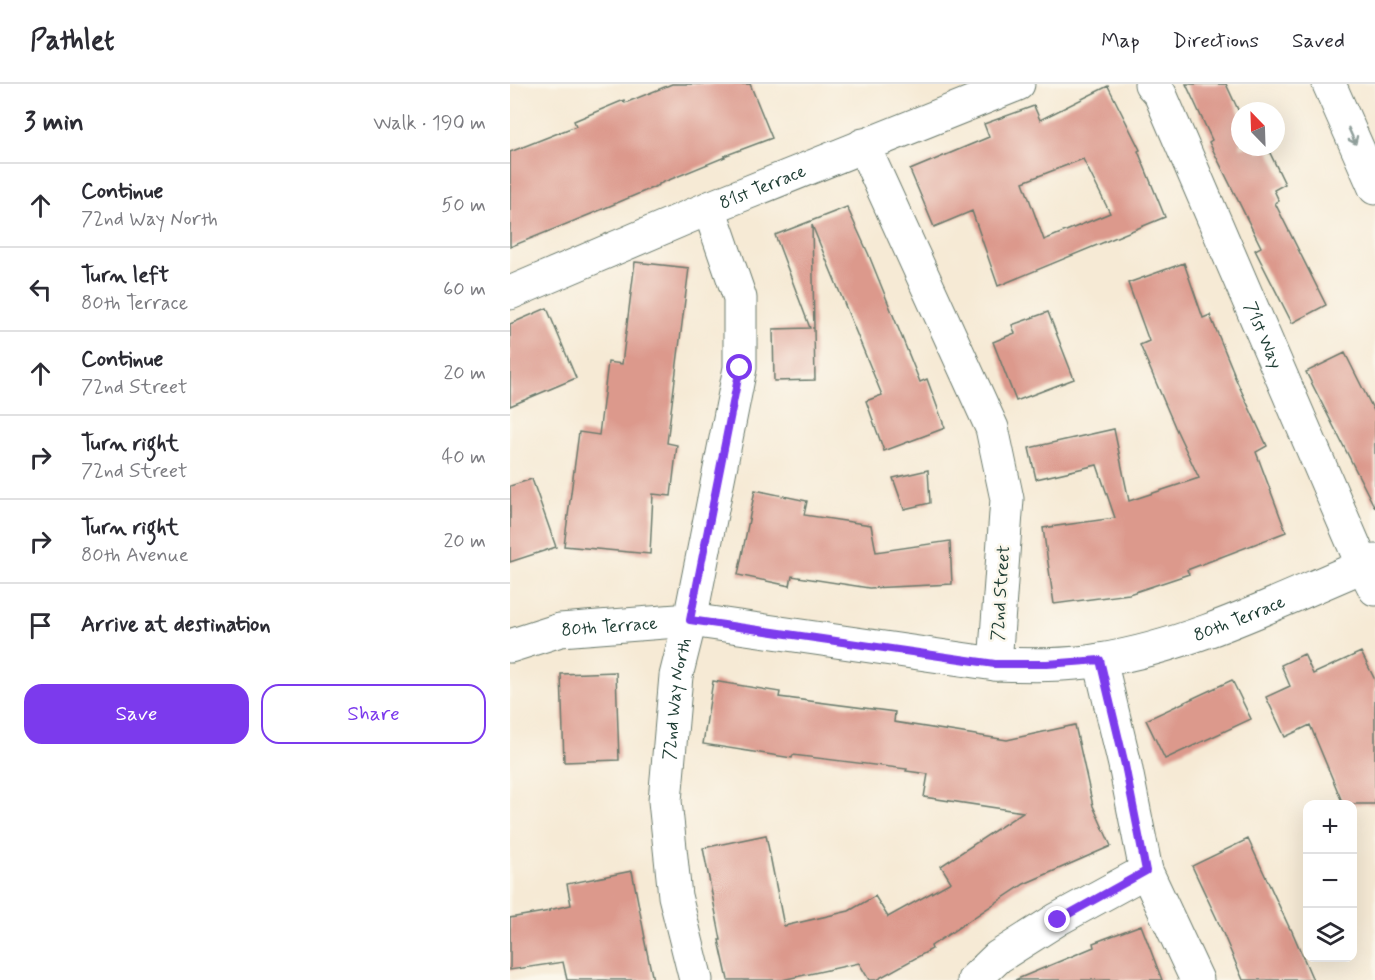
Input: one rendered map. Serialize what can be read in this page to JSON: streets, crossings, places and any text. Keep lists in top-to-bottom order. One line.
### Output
{"streets":{"street":["81st Terrace","71st Way","72nd Street","80th Terrace","72nd Way North"]},"crossings":[["81st Terrace","72nd Street"],["81st Terrace","72nd Way North"],["71st Way","80th Terrace"],["72nd Street","80th Terrace"],["80th Terrace","72nd Way North"]],"north":"top left","page":{"header":"Pathlet","nav":["Map","Directions","Saved"],"heading":["3 min","Walk · 190 m"],"list":[["Continue","72nd Way North","50 m"],["Turn left","80th Terrace","60 m"],["Continue","72nd Street","20 m"],["Turn right","72nd Street","40 m"],["Turn right","80th Avenue","20 m"],"Arrive at destination"],"buttons":["Save","Share"],"map_buttons":["+","−"]}}
